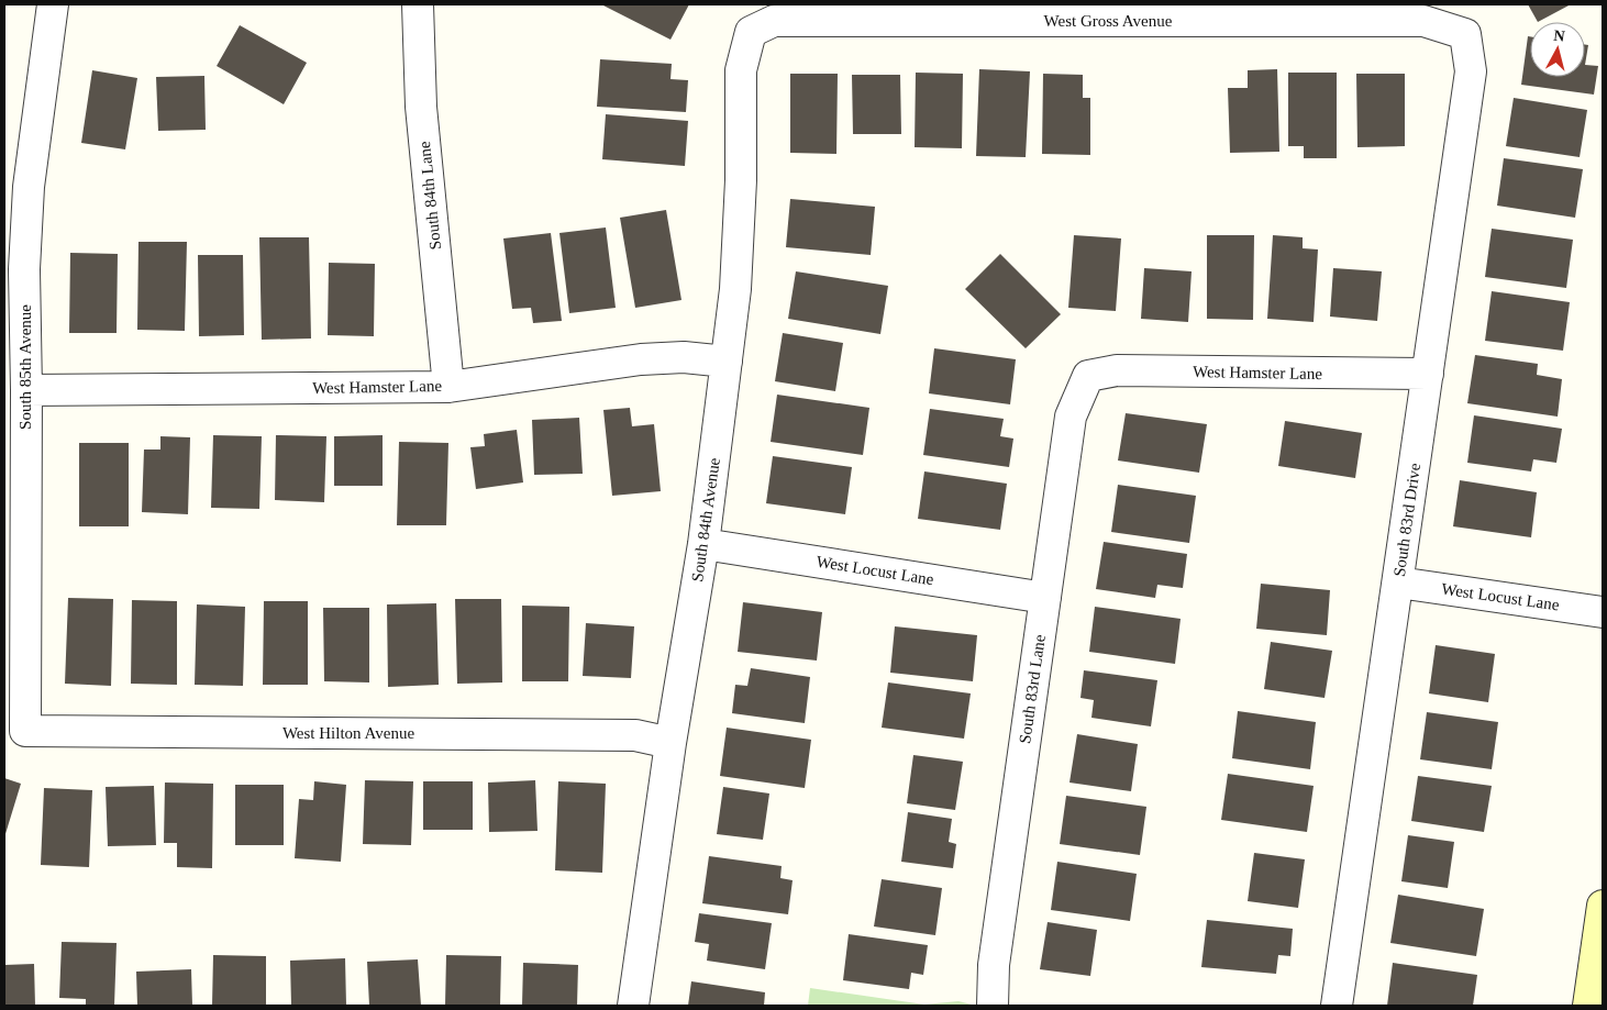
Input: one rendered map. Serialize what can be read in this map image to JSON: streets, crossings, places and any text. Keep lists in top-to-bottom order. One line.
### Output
{"streets":{"street":["West Gross Avenue","South 84th Lane","South 85th Avenue","West Hamster Lane","South 84th Avenue","South 83rd Drive","West Locust Lane","South 83rd Lane","West Hilton Avenue"]},"crossings":[["West Gross Avenue","South 84th Avenue"],["West Gross Avenue","South 83rd Drive"],["South 84th Lane","West Hamster Lane"],["South 85th Avenue","West Hamster Lane"],["South 85th Avenue","West Hilton Avenue"],["West Hamster Lane","South 84th Avenue"],["West Hamster Lane","South 83rd Drive"],["West Hamster Lane","South 83rd Lane"],["South 84th Avenue","West Locust Lane"],["South 84th Avenue","West Hilton Avenue"],["South 83rd Drive","West Locust Lane"],["West Locust Lane","South 83rd Lane"]],"north":"top"}
